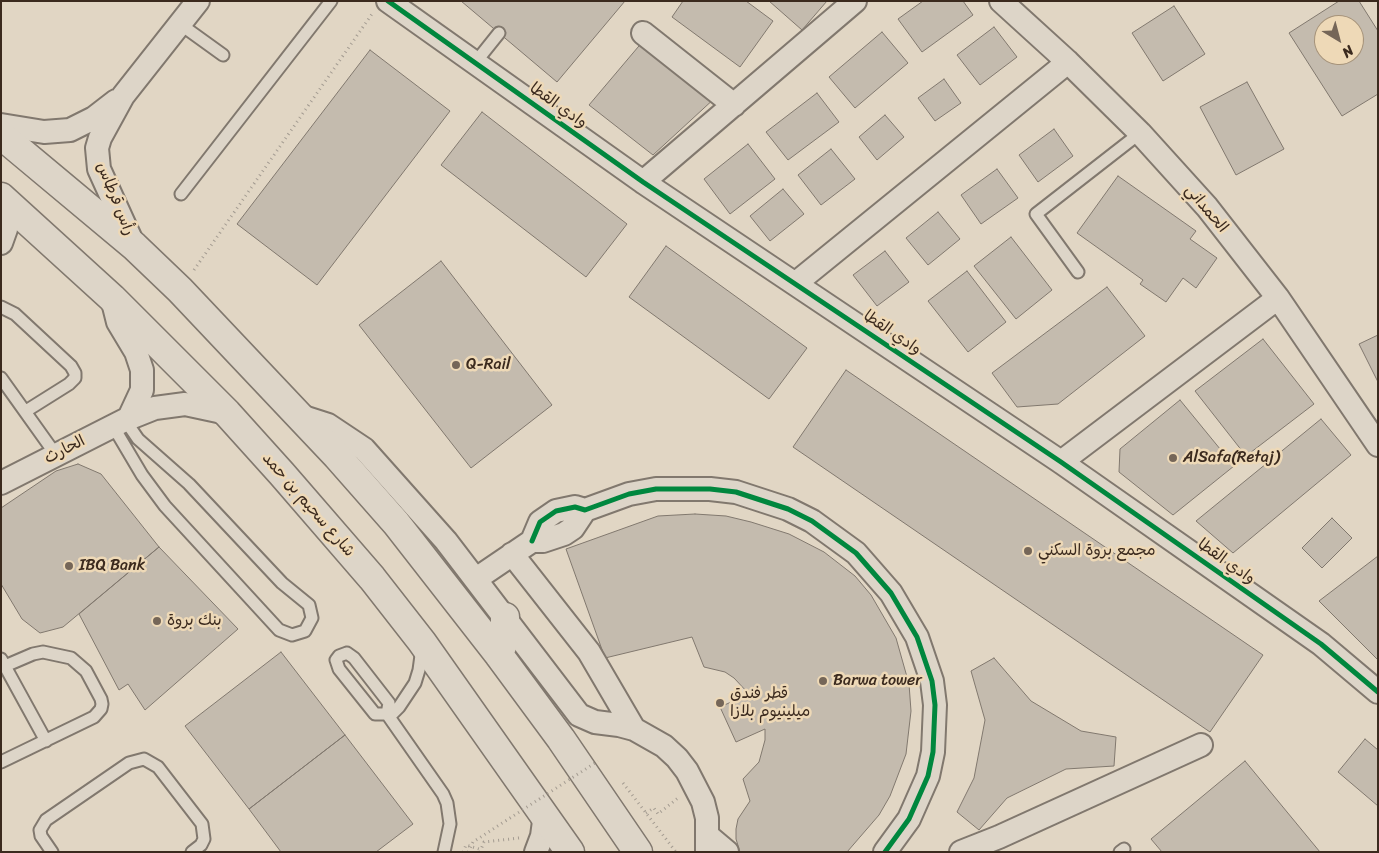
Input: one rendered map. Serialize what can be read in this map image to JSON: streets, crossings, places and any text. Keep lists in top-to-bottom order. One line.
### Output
{"streets":{"highway":["شارع سحيم بن حمد"],"street":["وادي القطا","رأس قرطاس","الحمداني","الحارث"]},"crossings":[["الحارث","شارع سحيم بن حمد"]],"places":["Q-Rail","AlSafa(Retaj)","مجمع بروة السكني","IBQ Bank","بنك بروة","Barwa tower","قطر فندق ميلينيوم بلازا"],"north":"bottom right"}
